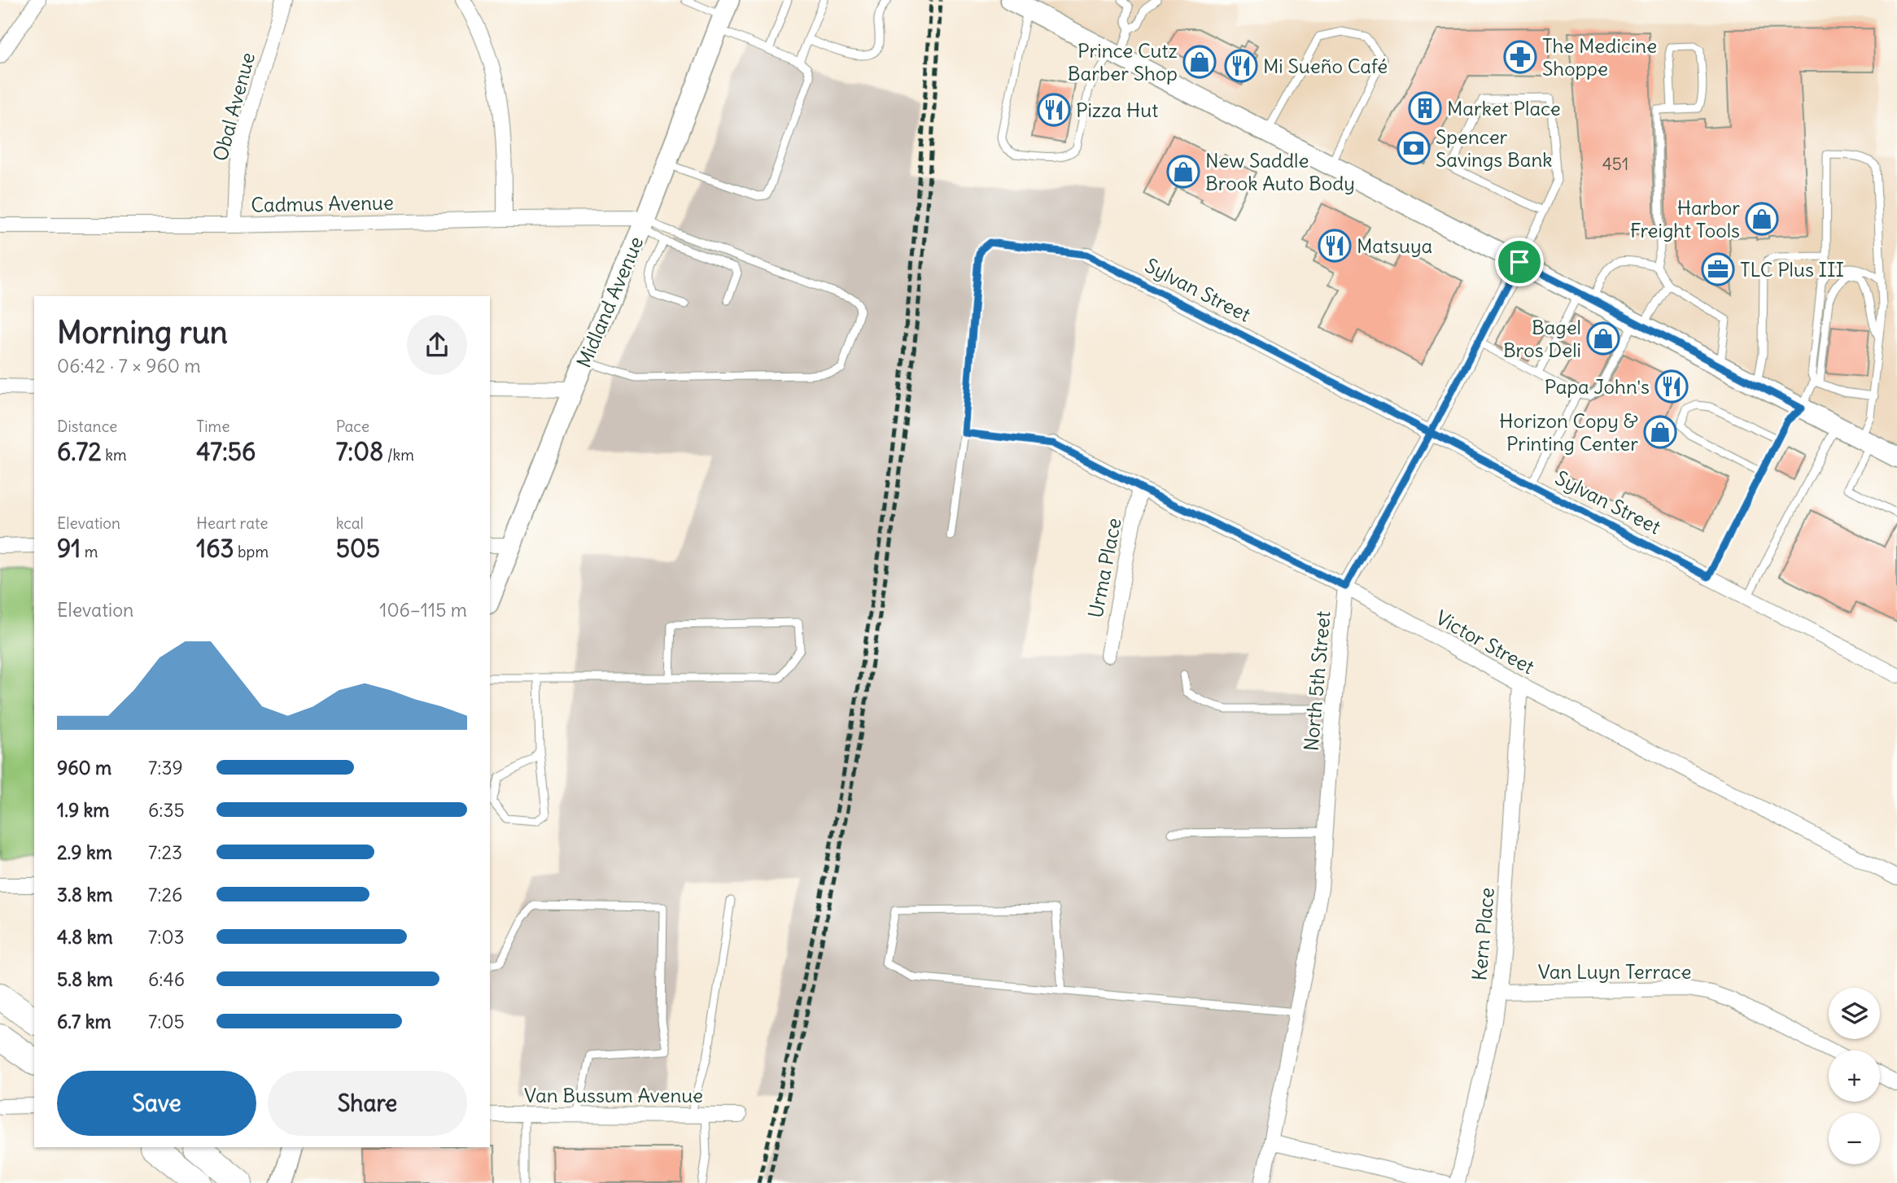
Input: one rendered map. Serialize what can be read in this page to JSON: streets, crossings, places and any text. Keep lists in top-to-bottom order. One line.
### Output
{"streets":{"main road":["Midland Avenue"],"street":["Obal Avenue","Cadmus Avenue","Sylvan Street","Urma Place","Victor Street","North 5th Street","Kern Place","Van Luyn Terrace","Van Bussum Avenue"]},"crossings":[["Obal Avenue","Cadmus Avenue"],["Cadmus Avenue","Midland Avenue"],["Sylvan Street","North 5th Street"],["Urma Place","Victor Street"],["Victor Street","North 5th Street"],["Victor Street","Kern Place"],["Kern Place","Van Luyn Terrace"]],"places":{"pharmacy":["The Medicine Shoppe"],"shop":["Prince Cutz Barber Shop","New Saddle Brook Auto Body","Harbor Freight Tools","Bagel Bros Deli","Horizon Copy & Printing Center"],"restaurant":["Mi Sueño Café","Pizza Hut","Matsuya","Papa John's"],"building":["Market Place"],"bank":["Spencer Savings Bank"],"office":["TLC Plus III"]},"house_numbers":["451"],"page":{"heading":["Morning run","06:42 · 7 × 960 m"],"stats":[["Distance","6.72 km"],["Time","47:56"],["Pace","7:08 /km"],["Elevation","91 m"],["Heart rate","163 bpm"],["kcal","505"]],"chart":["Elevation","106–115 m"],"list":[{"name":"960 m","note":"7:39"},{"name":"1.9 km","note":"6:35"},{"name":"2.9 km","note":"7:23"},{"name":"3.8 km","note":"7:26"},{"name":"4.8 km","note":"7:03"},{"name":"5.8 km","note":"6:46"},{"name":"6.7 km","note":"7:05"}],"map_buttons":["+","−"],"buttons":["Save","Share"]}}
